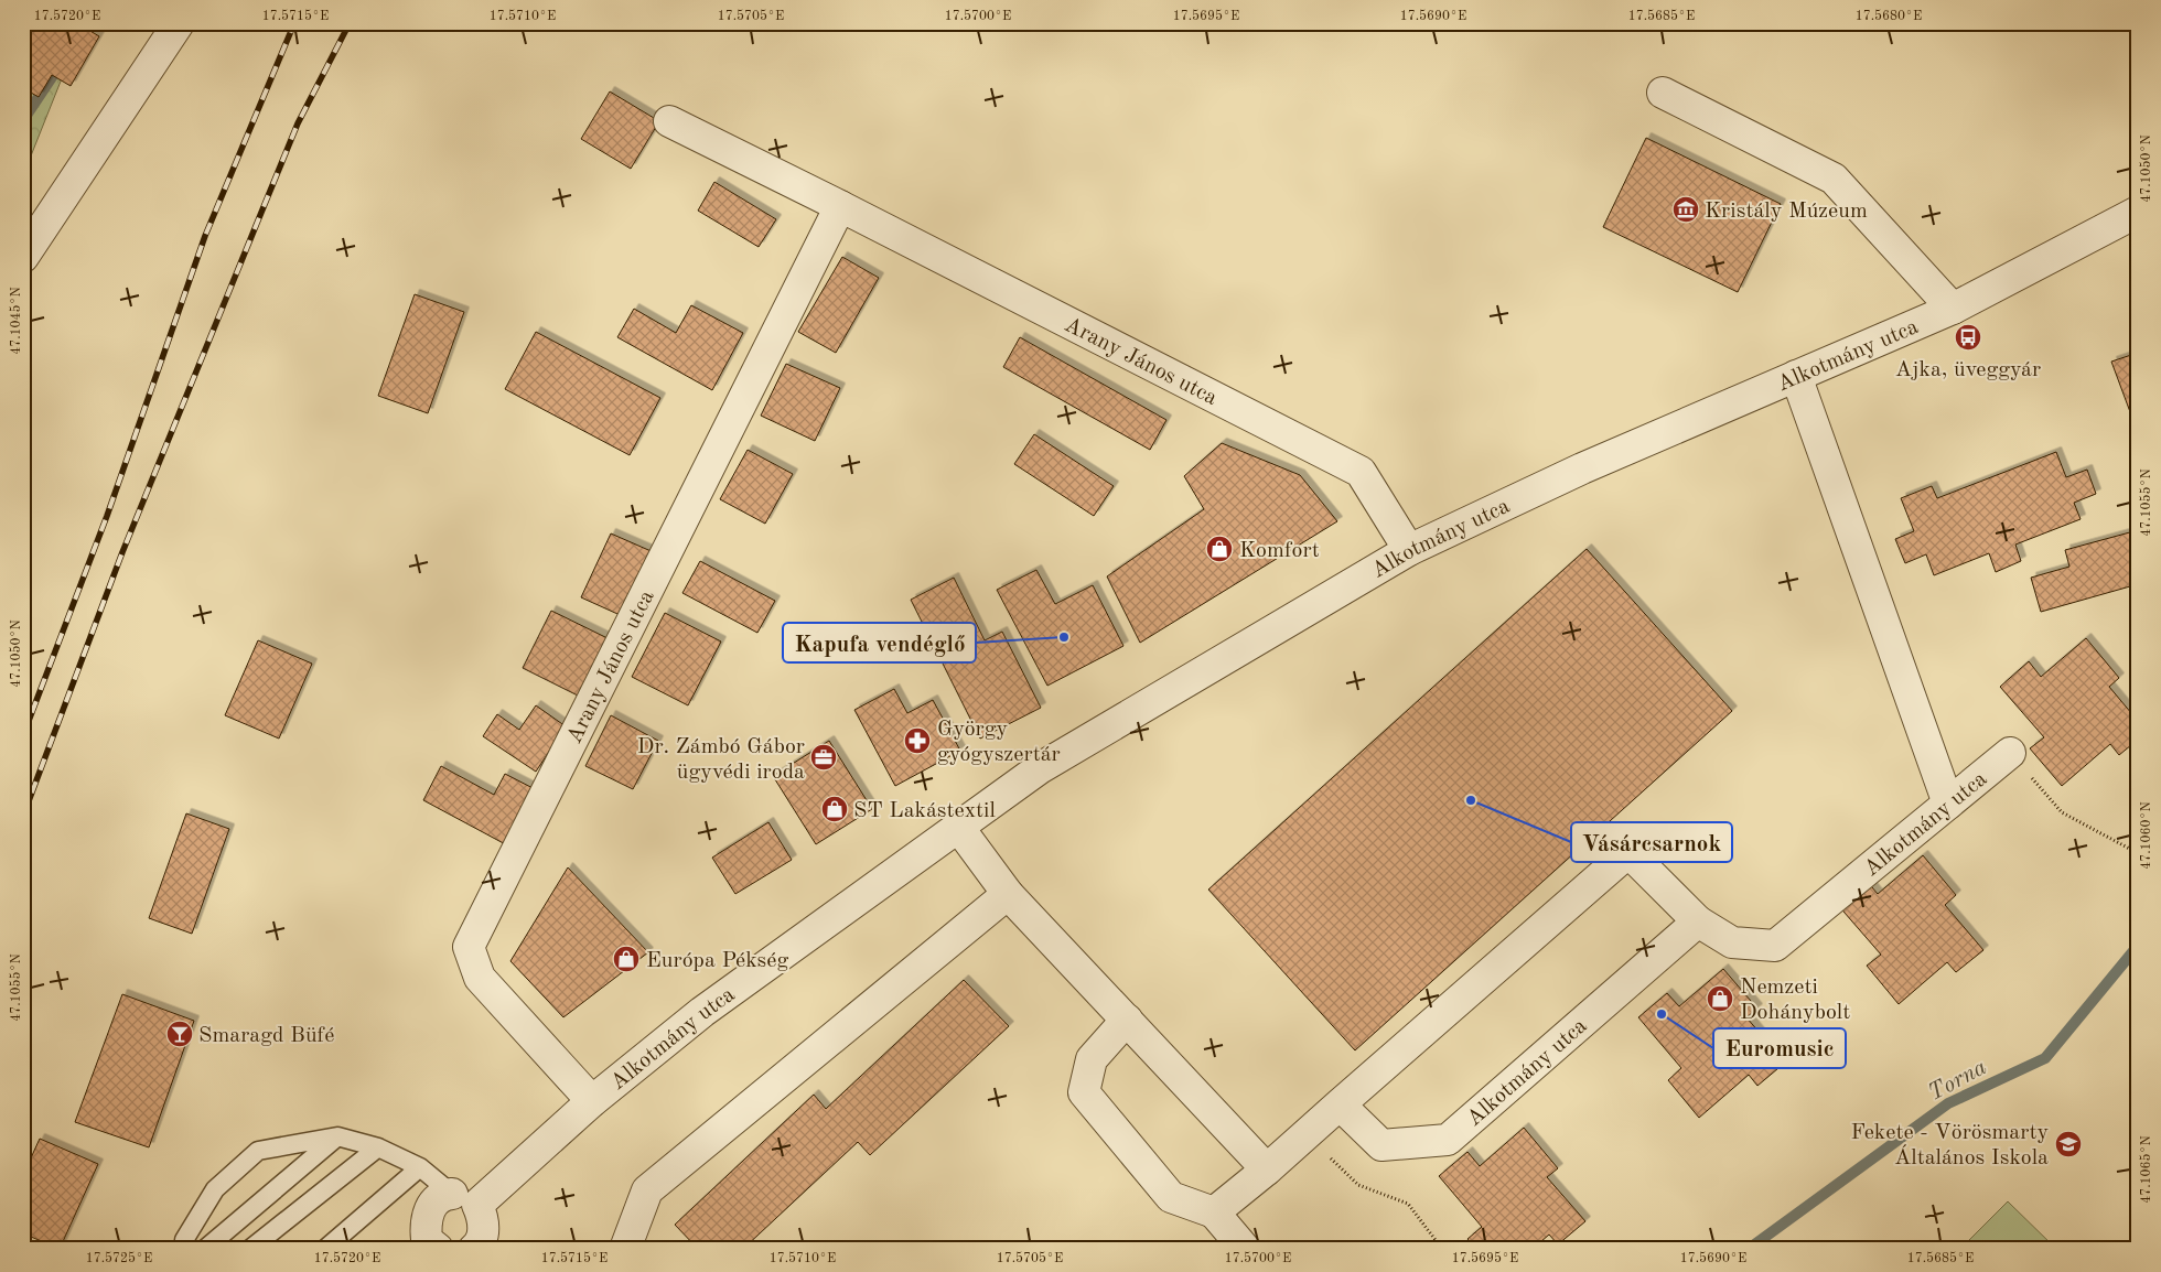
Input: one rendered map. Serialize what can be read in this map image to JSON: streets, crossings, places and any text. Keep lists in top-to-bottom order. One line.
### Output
{"streets":{"street":["Alkotmány utca","Arany János utca"]},"crossings":[["Alkotmány utca","Arany János utca"]],"water":["Torna"],"places":{"museum":["Kristály Múzeum"],"bus stop":["Ajka, üveggyár"],"shop":["Komfort","ST Lakástextil","Európa Pékség","Nemzeti Dohánybolt"],"other":["Kapufa vendéglő","Vásárcsarnok","Euromusic"],"pharmacy":["György gyógyszertár"],"office":["Dr. Zámbó Gábor ügyvédi iroda"],"bar":["Smaragd Büfé"],"school or university":["Fekete - Vörösmarty Általános Iskola"]},"coordinates":["17.5720°E","17.5715°E","17.5710°E","17.5705°E","17.5700°E","17.5695°E","17.5690°E","17.5685°E","17.5680°E","47.1050°N","47.1045°N","47.1055°N","47.1060°N","47.1065°N","17.5725°E"]}
